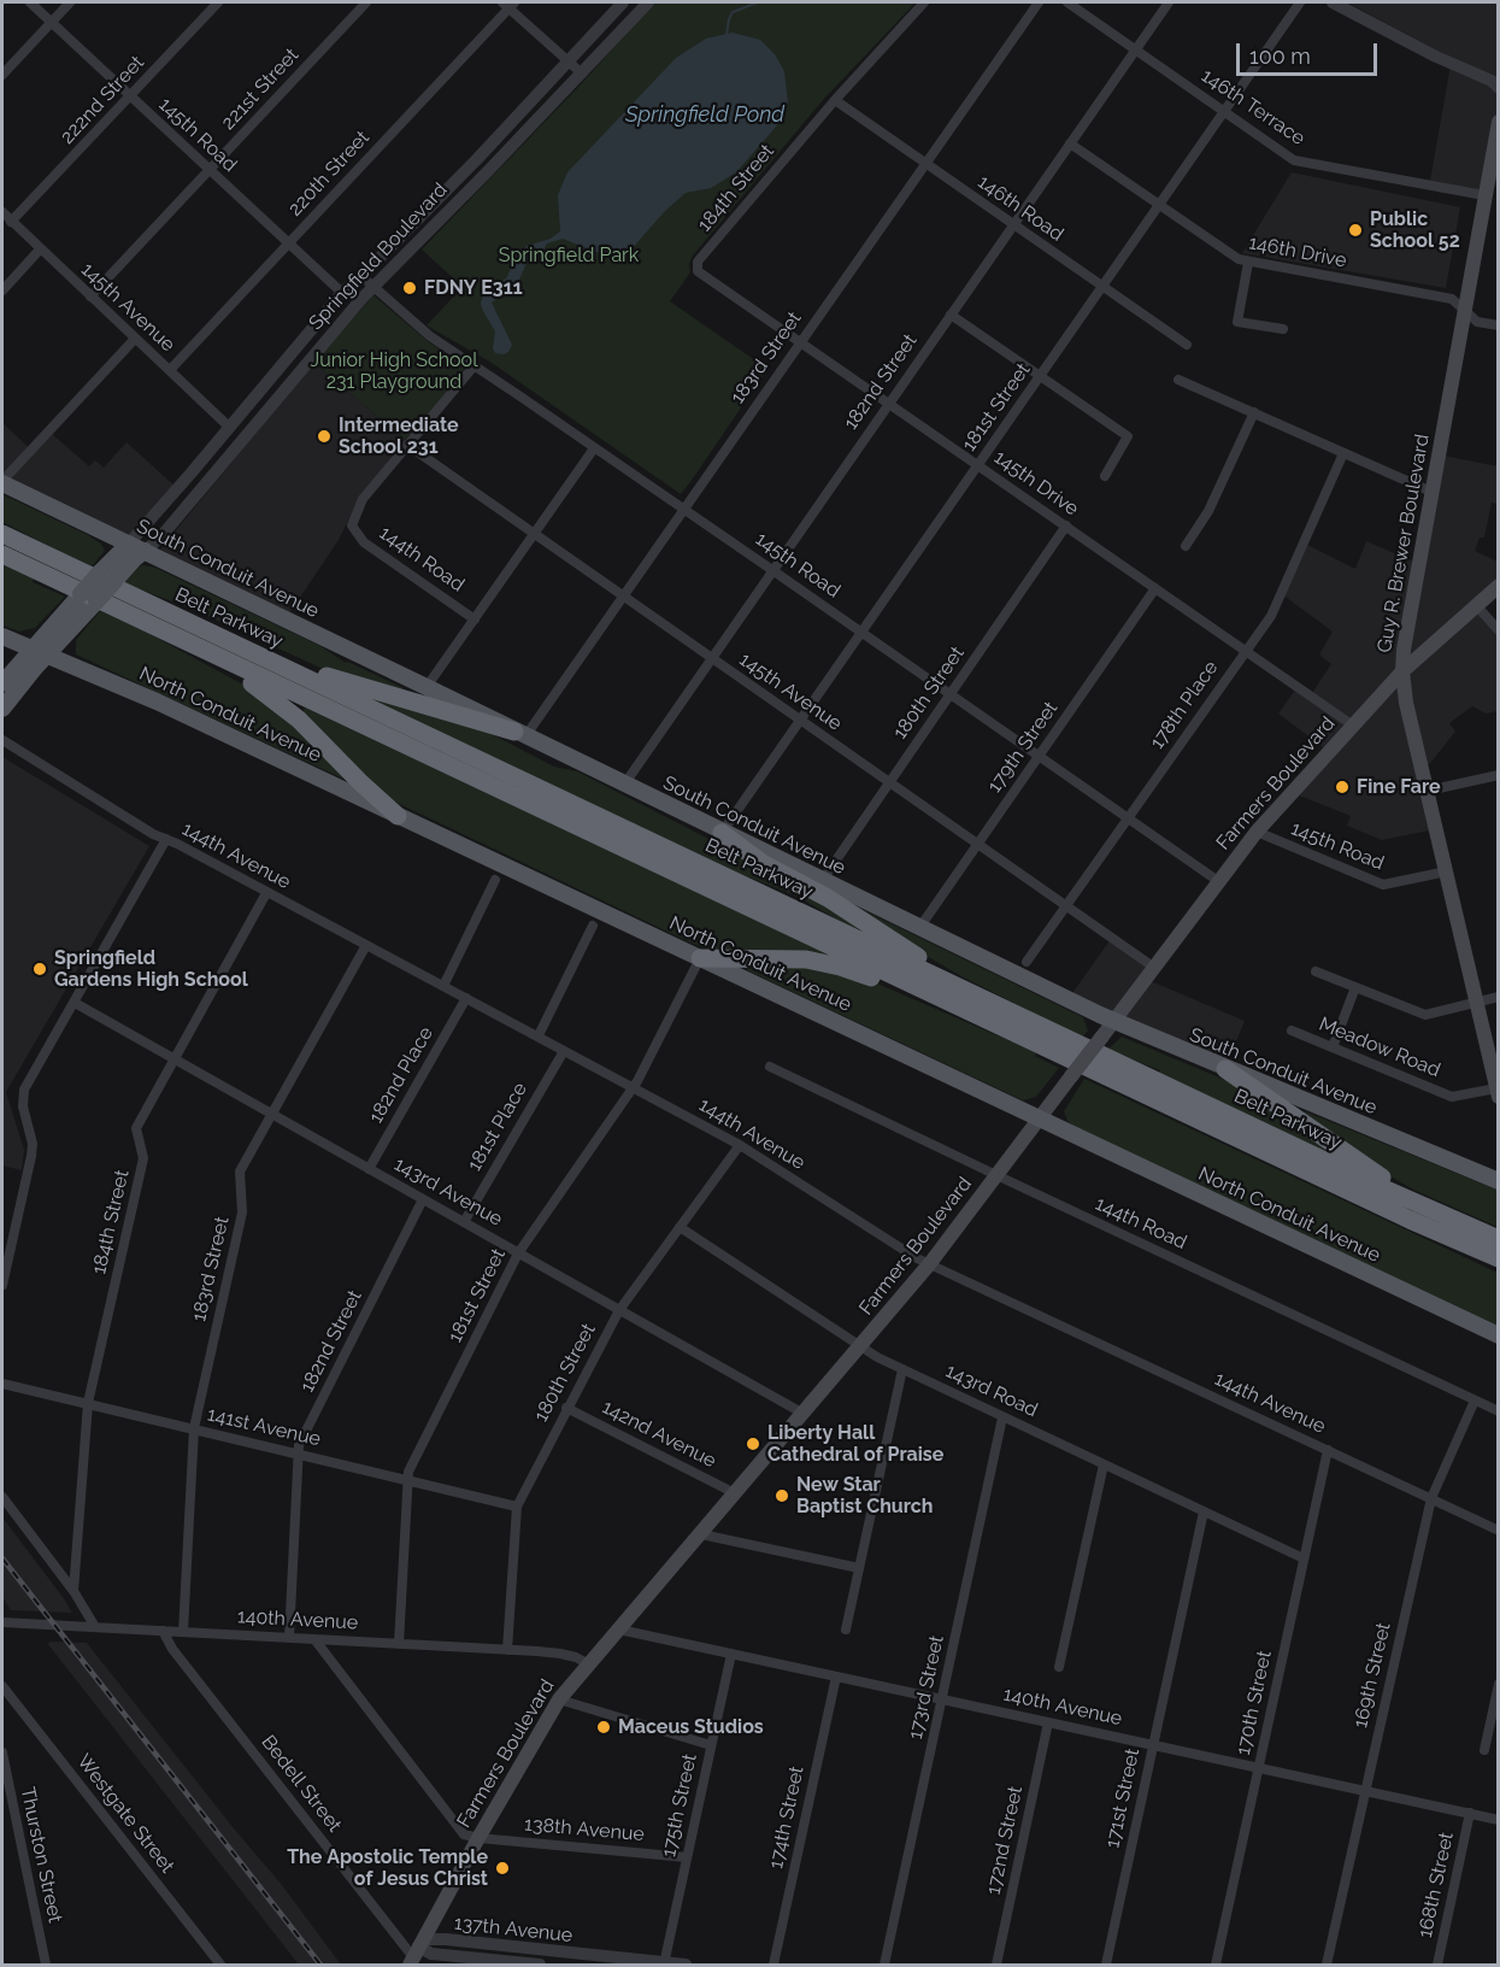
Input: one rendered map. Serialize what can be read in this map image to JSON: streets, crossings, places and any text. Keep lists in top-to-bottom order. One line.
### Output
{"streets":{"highway":["Belt Parkway"],"main road":["Springfield Boulevard","Guy R. Brewer Boulevard","South Conduit Avenue","North Conduit Avenue","Farmers Boulevard"],"street":["221st Street","222nd Street","146th Terrace","145th Road","220th Street","184th Street","146th Road","146th Drive","145th Avenue","183rd Street","182nd Street","181st Street","145th Drive","144th Road","180th Street","178th Place","179th Street","144th Avenue","Meadow Road","182nd Place","181st Place","143rd Avenue","143rd Road","141st Avenue","142nd Avenue","140th Avenue","169th Street","173rd Street","170th Street","Bedell Street","171st Street","175th Street","Westgate Street","174th Street","138th Avenue","172nd Street","Thurston Street","168th Street","137th Avenue"]},"crossings":[["221st Street","145th Road"],["221st Street","145th Avenue"],["222nd Street","145th Road"],["222nd Street","145th Avenue"],["146th Terrace","182nd Street"],["146th Terrace","181st Street"],["146th Terrace","Guy R. Brewer Boulevard"],["145th Road","220th Street"],["145th Road","Springfield Boulevard"],["145th Road","183rd Street"],["145th Road","182nd Street"],["145th Road","181st Street"],["145th Road","Guy R. Brewer Boulevard"],["145th Road","180th Street"],["145th Road","178th Place"],["145th Road","179th Street"],["145th Road","Farmers Boulevard"],["220th Street","145th Avenue"],["184th Street","146th Road"],["184th Street","145th Drive"],["184th Street","144th Avenue"],["184th Street","143rd Avenue"],["184th Street","141st Avenue"],["146th Road","183rd Street"],["146th Road","182nd Street"],["146th Road","181st Street"],["146th Drive","182nd Street"],["146th Drive","181st Street"],["146th Drive","Guy R. Brewer Boulevard"],["Springfield Boulevard","145th Avenue"],["Springfield Boulevard","South Conduit Avenue"],["Springfield Boulevard","North Conduit Avenue"],["145th Avenue","183rd Street"],["145th Avenue","182nd Street"],["145th Avenue","181st Street"],["145th Avenue","144th Road"],["145th Avenue","180th Street"],["145th Avenue","178th Place"],["145th Avenue","179th Street"],["145th Avenue","Farmers Boulevard"],["183rd Street","145th Drive"],["183rd Street","South Conduit Avenue"],["183rd Street","144th Avenue"],["183rd Street","143rd Avenue"],["183rd Street","141st Avenue"],["183rd Street","140th Avenue"],["182nd Street","145th Drive"],["182nd Street","South Conduit Avenue"],["182nd Street","143rd Avenue"],["182nd Street","141st Avenue"],["182nd Street","140th Avenue"],["181st Street","145th Drive"],["181st Street","South Conduit Avenue"],["181st Street","North Conduit Avenue"],["181st Street","144th Avenue"],["181st Street","143rd Avenue"],["181st Street","141st Avenue"],["181st Street","140th Avenue"],["145th Drive","180th Street"],["145th Drive","178th Place"],["145th Drive","179th Street"],["145th Drive","Farmers Boulevard"],["Guy R. Brewer Boulevard","Farmers Boulevard"],["Guy R. Brewer Boulevard","Meadow Road"],["144th Road","Farmers Boulevard"],["144th Road","169th Street"],["South Conduit Avenue","180th Street"],["South Conduit Avenue","179th Street"],["South Conduit Avenue","Farmers Boulevard"],["180th Street","144th Avenue"],["180th Street","143rd Avenue"],["180th Street","143rd Road"],["180th Street","141st Avenue"],["180th Street","142nd Avenue"],["180th Street","140th Avenue"],["North Conduit Avenue","Farmers Boulevard"],["Farmers Boulevard","144th Avenue"],["Farmers Boulevard","143rd Avenue"],["Farmers Boulevard","143rd Road"],["Farmers Boulevard","142nd Avenue"],["Farmers Boulevard","140th Avenue"],["Farmers Boulevard","Bedell Street"],["Farmers Boulevard","138th Avenue"],["Farmers Boulevard","137th Avenue"],["144th Avenue","182nd Place"],["144th Avenue","181st Place"],["144th Avenue","169th Street"],["144th Avenue","170th Street"],["182nd Place","143rd Avenue"],["181st Place","143rd Avenue"],["143rd Road","173rd Street"],["143rd Road","170th Street"],["143rd Road","171st Street"],["140th Avenue","169th Street"],["140th Avenue","173rd Street"],["140th Avenue","170th Street"],["140th Avenue","Bedell Street"],["140th Avenue","171st Street"],["140th Avenue","175th Street"],["140th Avenue","174th Street"],["140th Avenue","172nd Street"],["140th Avenue","168th Street"],["Bedell Street","137th Avenue"],["175th Street","138th Avenue"],["175th Street","137th Avenue"]],"water":["Springfield Pond"],"parks":["Springfield Park","Junior High School 231 Playground"],"places":["Public School 52","FDNY E311","Intermediate School 231","Fine Fare","Springfield Gardens High School","Liberty Hall Cathedral of Praise","New Star Baptist Church","Maceus Studios","The Apostolic Temple of Jesus Christ"],"scale_bar":"100 m"}
